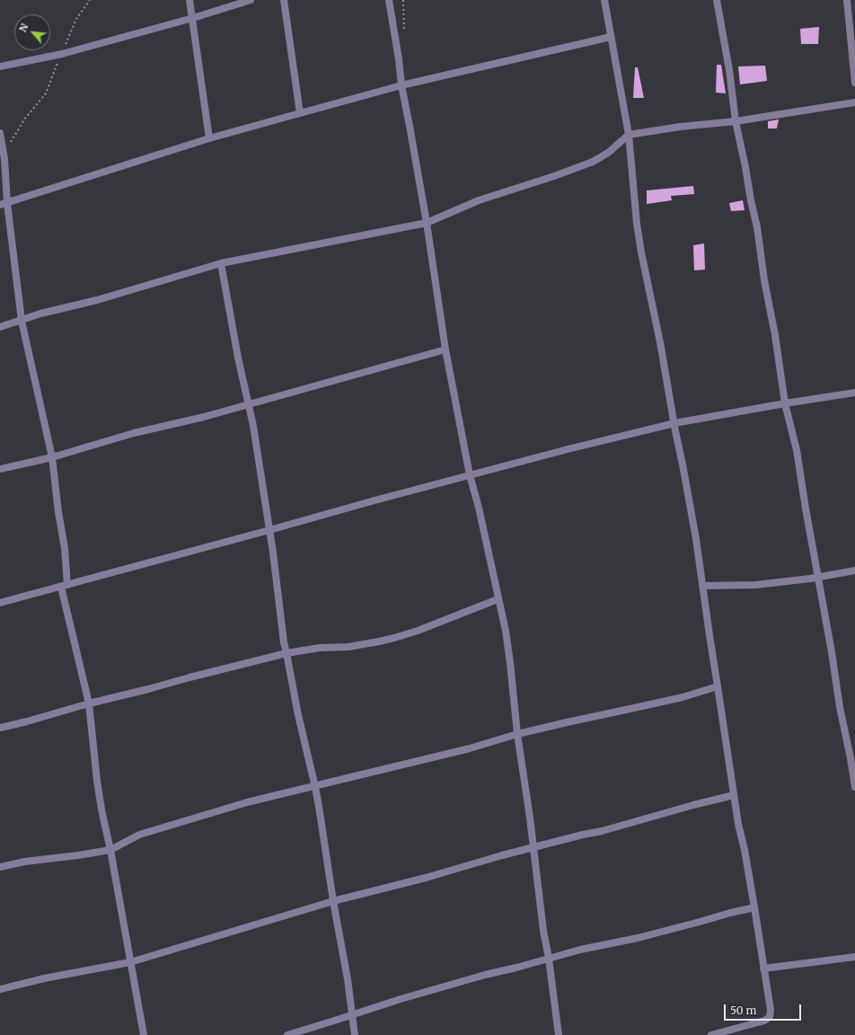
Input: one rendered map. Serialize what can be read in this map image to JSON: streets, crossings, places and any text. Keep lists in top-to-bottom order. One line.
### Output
{"scale_bar":"50 m","north":"top left"}
